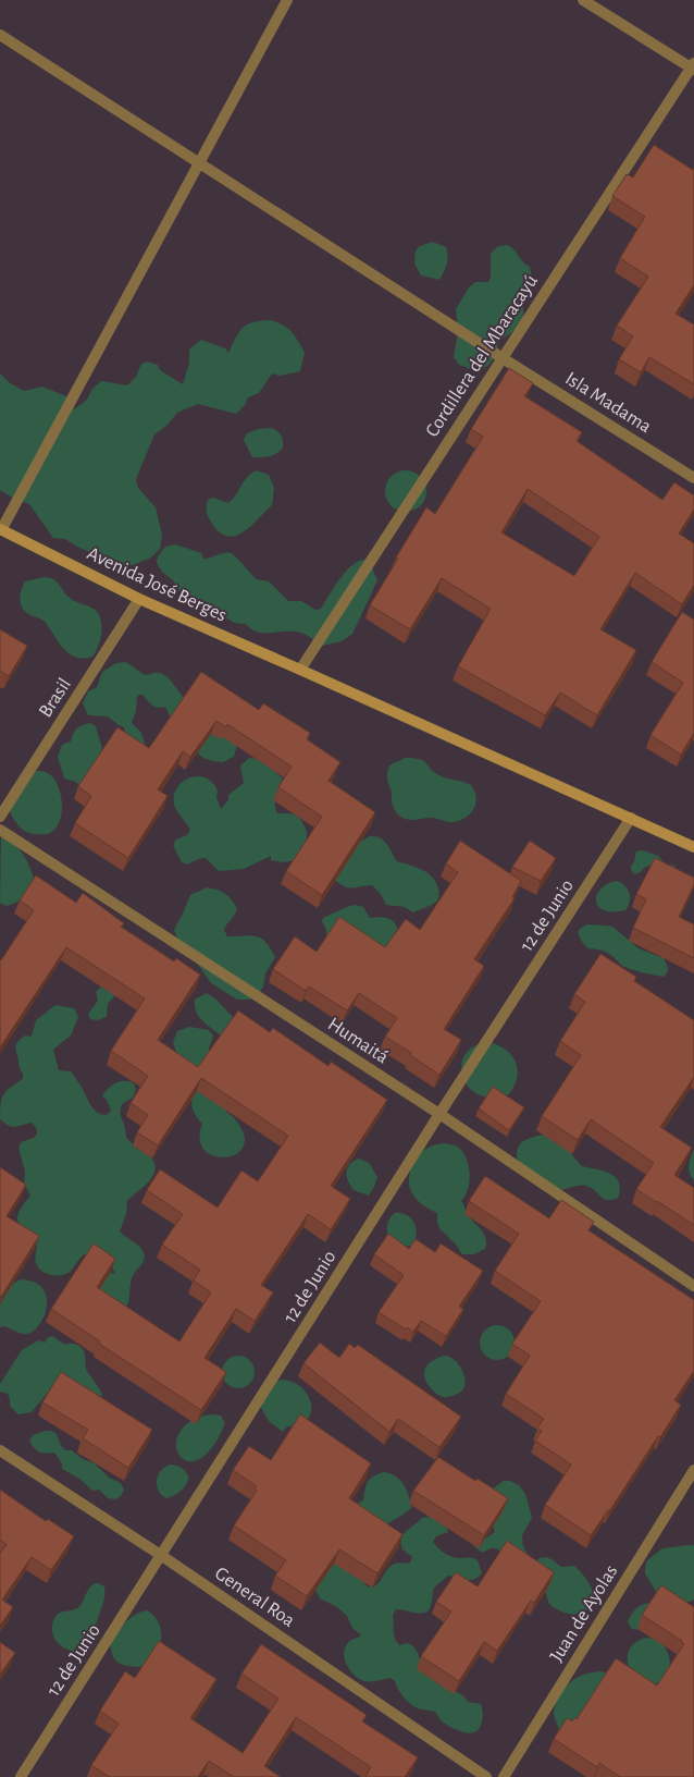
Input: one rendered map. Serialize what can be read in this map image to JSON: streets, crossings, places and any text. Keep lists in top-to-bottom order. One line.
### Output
{"streets":{"main road":["Avenida José Berges"],"street":["Cordillera del Mbaracayú","Isla Madama","Brasil","12 de Junio","Humaitá","General Roa","Juan de Ayolas"]},"crossings":[["Cordillera del Mbaracayú","Isla Madama"],["Cordillera del Mbaracayú","Avenida José Berges"],["Avenida José Berges","Brasil"],["Avenida José Berges","12 de Junio"],["12 de Junio","Humaitá"],["12 de Junio","General Roa"]]}
